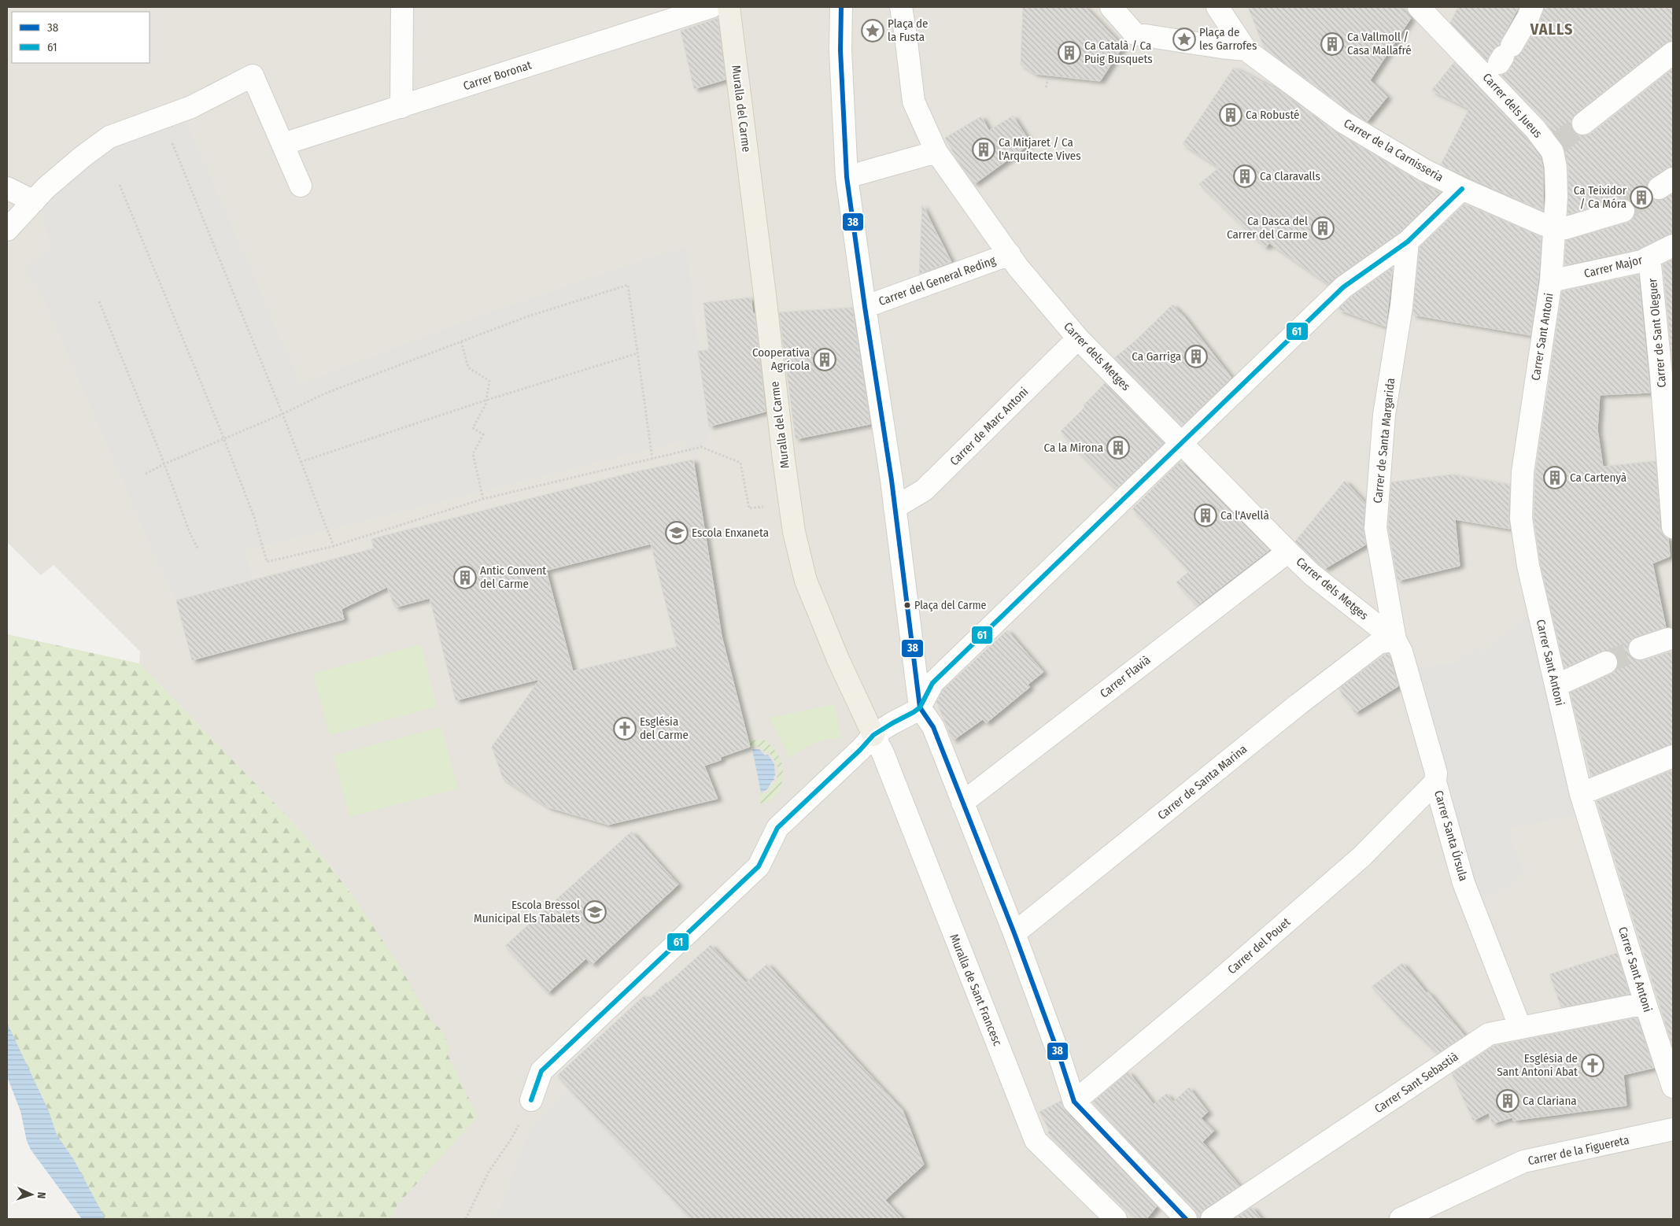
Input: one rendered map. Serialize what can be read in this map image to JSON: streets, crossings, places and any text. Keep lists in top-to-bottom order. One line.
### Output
{"streets":{"main road":["Muralla del Carme"],"street":["Carrer Boronat","Carrer dels Jueus","Carrer de la Carnisseria","Carrer Major","Carrer del General Reding","Carrer de Sant Oleguer","Carrer Sant Antoni","Carrer dels Metges","Carrer de Marc Antoni","Carrer de Santa Margarida","Carrer Flavià","Carrer de Santa Marina","Carrer Santa Úrsula","Carrer del Pouet","Muralla de Sant Francesc","Carrer Sant Sebastià","Carrer de la Figuereta"]},"crossings":[["Carrer dels Jueus","Carrer de la Carnisseria"],["Carrer dels Jueus","Carrer Sant Antoni"],["Muralla del Carme","Muralla de Sant Francesc"],["Carrer de la Carnisseria","Carrer Sant Antoni"],["Carrer Major","Carrer de Sant Oleguer"],["Carrer Major","Carrer Sant Antoni"],["Carrer del General Reding","Carrer dels Metges"],["Carrer Sant Antoni","Carrer Sant Sebastià"],["Carrer dels Metges","Carrer de Marc Antoni"],["Carrer dels Metges","Carrer de Santa Margarida"],["Carrer dels Metges","Carrer Flavià"],["Carrer dels Metges","Carrer de Santa Marina"],["Carrer dels Metges","Carrer Santa Úrsula"],["Carrer de Santa Margarida","Carrer de Santa Marina"],["Carrer de Santa Margarida","Carrer Santa Úrsula"],["Carrer de Santa Marina","Carrer Santa Úrsula"],["Carrer Santa Úrsula","Carrer del Pouet"],["Carrer Santa Úrsula","Carrer Sant Sebastià"]],"districts":["VALLS"],"places":{"place":["Plaça de la Fusta","Plaça de les Garrofes"],"building":["Ca Vallmoll / Casa Mallafré","Ca Català / Ca Puig Busquets","Ca Robusté","Ca Mitjaret / Ca l'Arquitecte Vives","Ca Claravalls","Ca Teixidor / Ca Móra","Ca Dasca del Carrer del Carme","Ca Garriga","Cooperativa Agrícola","Ca la Mirona","Ca Cartenyà","Ca l'Avellà","Antic Convent del Carme","Ca Clariana"],"school or university":["Escola Enxaneta","Escola Bressol Municipal Els Tabalets"],"other":["Plaça del Carme"],"church":["Església del Carme","Església de Sant Antoni Abat"]},"lines":["transit line 38","transit line 61"],"legend":["38","61"],"north":"right"}
